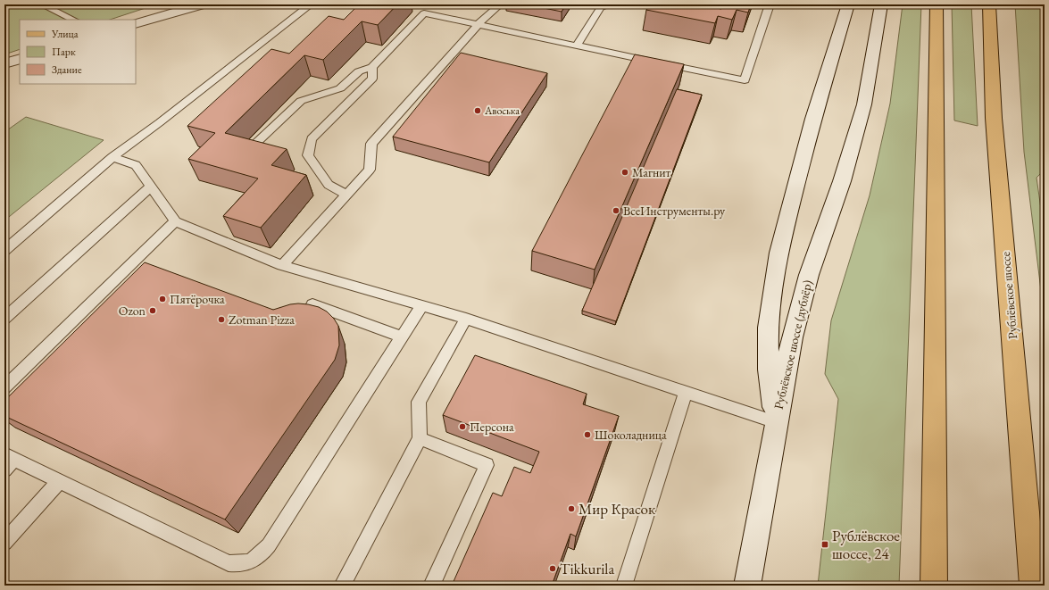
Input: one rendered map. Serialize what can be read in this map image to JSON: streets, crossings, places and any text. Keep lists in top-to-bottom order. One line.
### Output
{"streets":{"main road":["Рублёвское шоссе","Рублёвское шоссе (дублёр)"]},"places":{"other":["Авоська","Магнит","ВсеИнструменты.ру","Пятёрочка","Ozon","Zotman Pizza","Персона","Шоколадница","Мир Красок","Tikkurila"],"transit":["Рублёвское шоссе, 24"]},"legend":["Улица","Парк","Здание"]}
